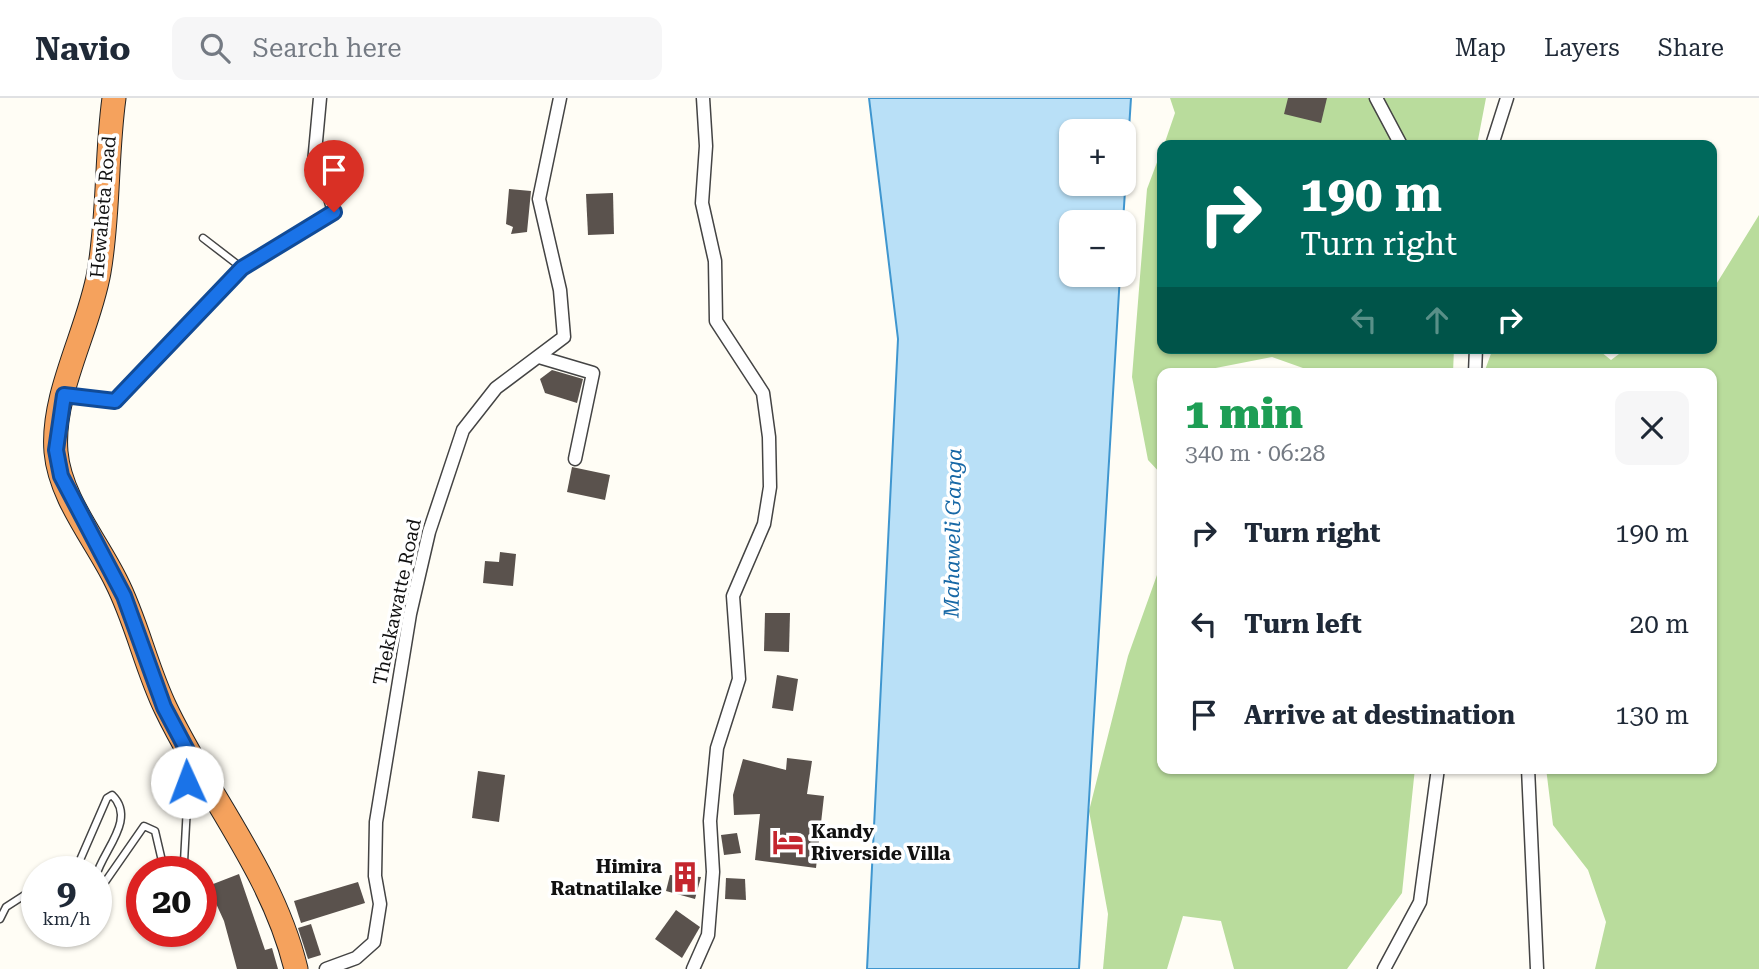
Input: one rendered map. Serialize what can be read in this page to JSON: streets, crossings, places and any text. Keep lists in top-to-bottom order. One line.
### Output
{"streets":{"highway":["Hewaheta Road"],"street":["Thekkawatte Road"]},"water":["Mahaweli Ganga"],"places":{"hotel":["Kandy Riverside Villa"],"building":["Himira Ratnatilake"]},"page":{"header":"Navio","search":"Search here","nav":["Map","Layers","Share"],"map_buttons":["+","−"],"turn":["190 m","Turn right"],"heading":["1 min","340 m · 06:28"],"list":[{"name":"Turn right","value":"190 m"},{"name":"Turn left","value":"20 m"},{"name":"Arrive at destination","value":"130 m"}],"speed":"9 km/h","limit":"20"}}
